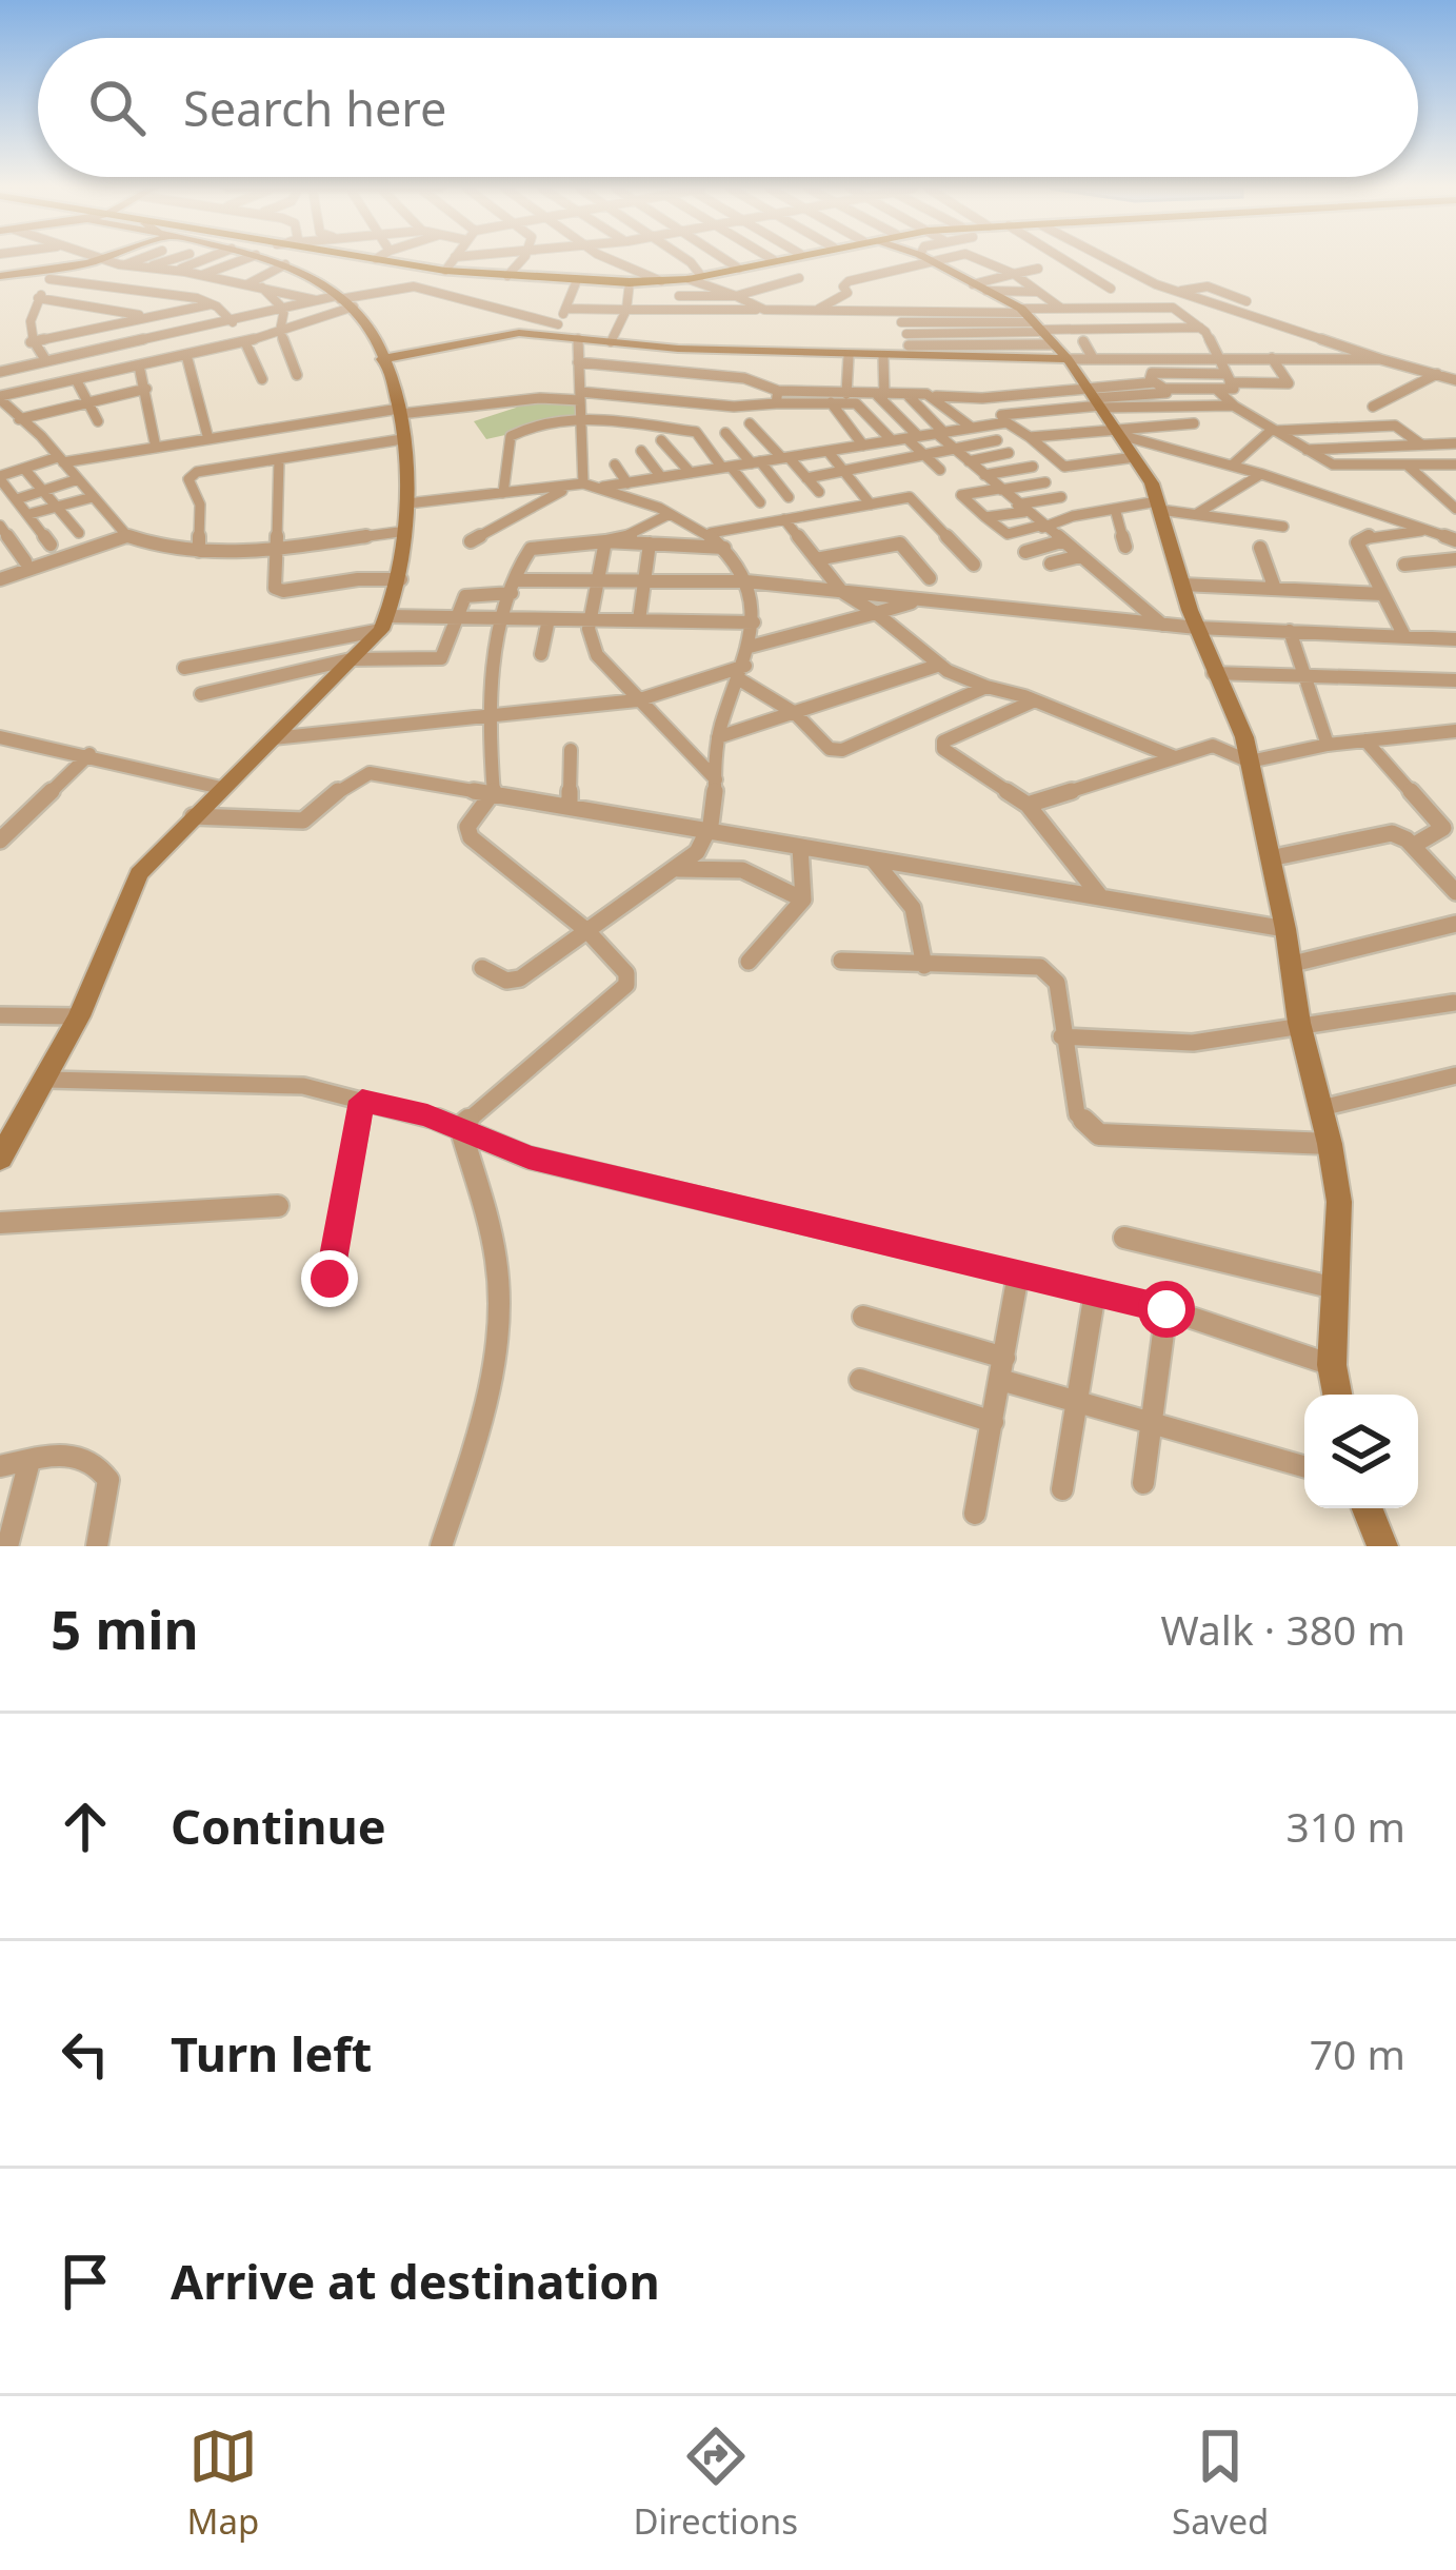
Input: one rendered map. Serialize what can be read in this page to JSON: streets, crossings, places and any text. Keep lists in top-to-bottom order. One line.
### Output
{"page":{"search":"Search here","heading":["5 min","Walk · 380 m"],"list":[["Continue","310 m"],["Turn left","70 m"],"Arrive at destination"],"nav":["Map","Directions","Saved"]}}
